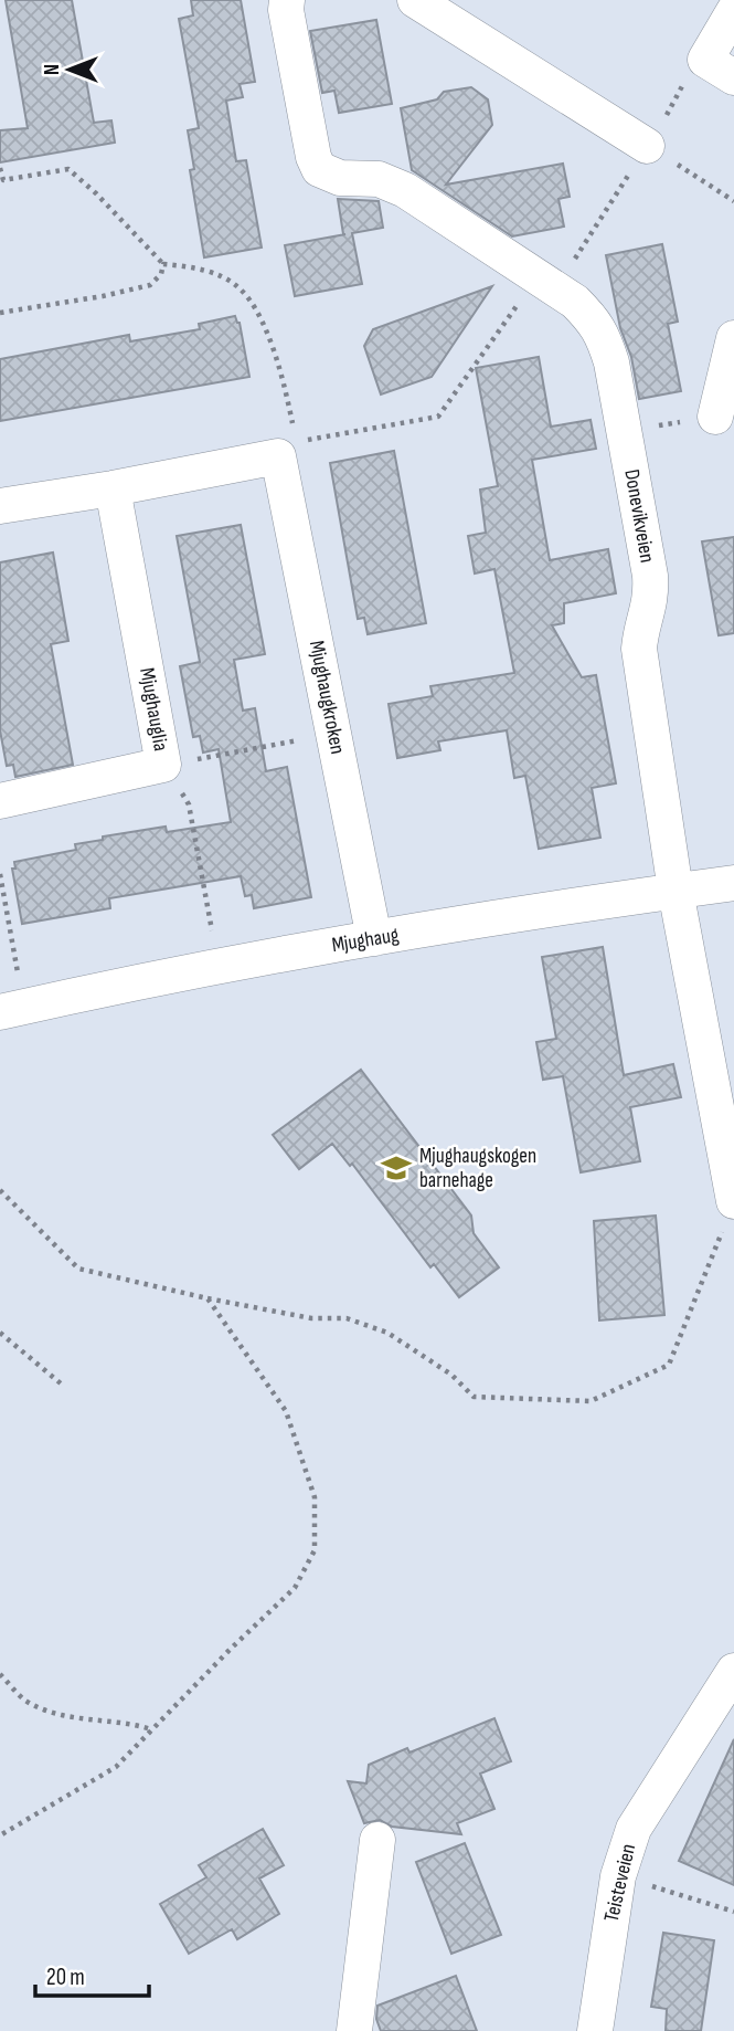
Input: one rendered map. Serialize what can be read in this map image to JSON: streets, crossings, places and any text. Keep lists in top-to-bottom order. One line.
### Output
{"streets":{"street":["Donevikveien","Mjughaugkroken","Mjughauglia","Mjughaug","Teisteveien"]},"crossings":[["Donevikveien","Mjughaug"],["Mjughaugkroken","Mjughaug"]],"places":{"school or university":["Mjughaugskogen barnehage"]},"scale_bar":"20 m","north":"left"}
